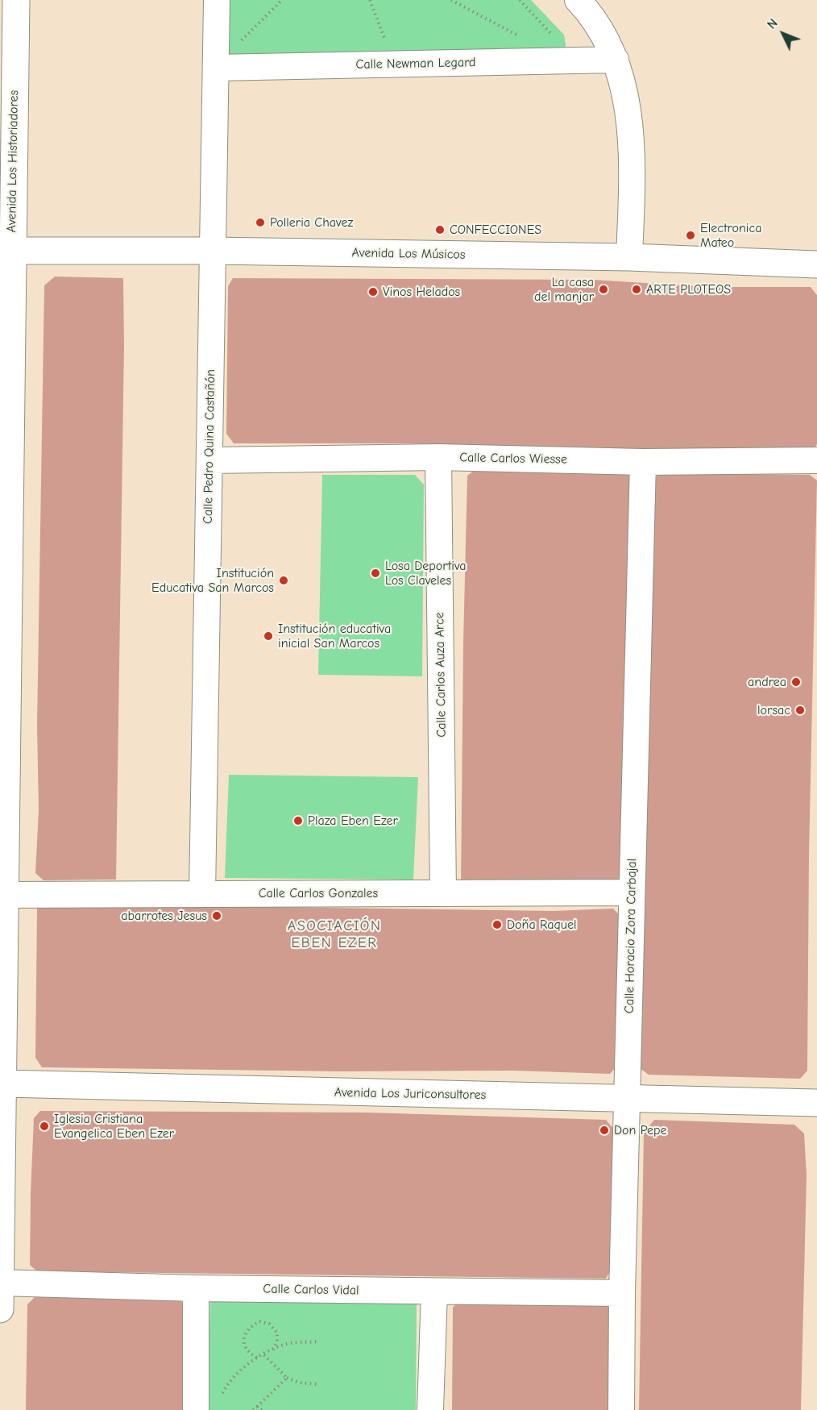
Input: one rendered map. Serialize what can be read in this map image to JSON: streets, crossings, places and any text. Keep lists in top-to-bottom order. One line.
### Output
{"streets":{"street":["Calle Newman Legard","Avenida Los Historiadores","Avenida Los Músicos","Calle Pedro Quina Castañón","Calle Carlos Wiesse","Calle Carlos Auza Arce","Calle Carlos Gonzales","Calle Horacio Zora Carbajal","Avenida Los Juriconsultores","Calle Carlos Vidal"]},"crossings":[["Calle Newman Legard","Calle Pedro Quina Castañón"],["Avenida Los Historiadores","Avenida Los Músicos"],["Avenida Los Historiadores","Calle Carlos Gonzales"],["Avenida Los Historiadores","Avenida Los Juriconsultores"],["Avenida Los Historiadores","Calle Carlos Vidal"],["Avenida Los Músicos","Calle Pedro Quina Castañón"],["Calle Pedro Quina Castañón","Calle Carlos Wiesse"],["Calle Pedro Quina Castañón","Calle Carlos Gonzales"],["Calle Carlos Wiesse","Calle Carlos Auza Arce"],["Calle Carlos Wiesse","Calle Horacio Zora Carbajal"],["Calle Carlos Auza Arce","Calle Carlos Gonzales"],["Calle Carlos Gonzales","Calle Horacio Zora Carbajal"],["Calle Horacio Zora Carbajal","Avenida Los Juriconsultores"],["Calle Horacio Zora Carbajal","Calle Carlos Vidal"]],"districts":["ASOCIACIÓN EBEN EZER"],"places":["Polleria Chavez","CONFECCIONES","Electronica Mateo","La casa del manjar","ARTE PLOTEOS","Vinos Helados","Losa Deportiva Los Claveles","Institución Educativa San Marcos","Institución educativa inicial San Marcos","andrea","lorsac","Plaza Eben Ezer","abarrotes Jesus","Doña Raquel","Iglesia Cristiana Evangelica Eben Ezer","Don Pepe"],"north":"top left"}
